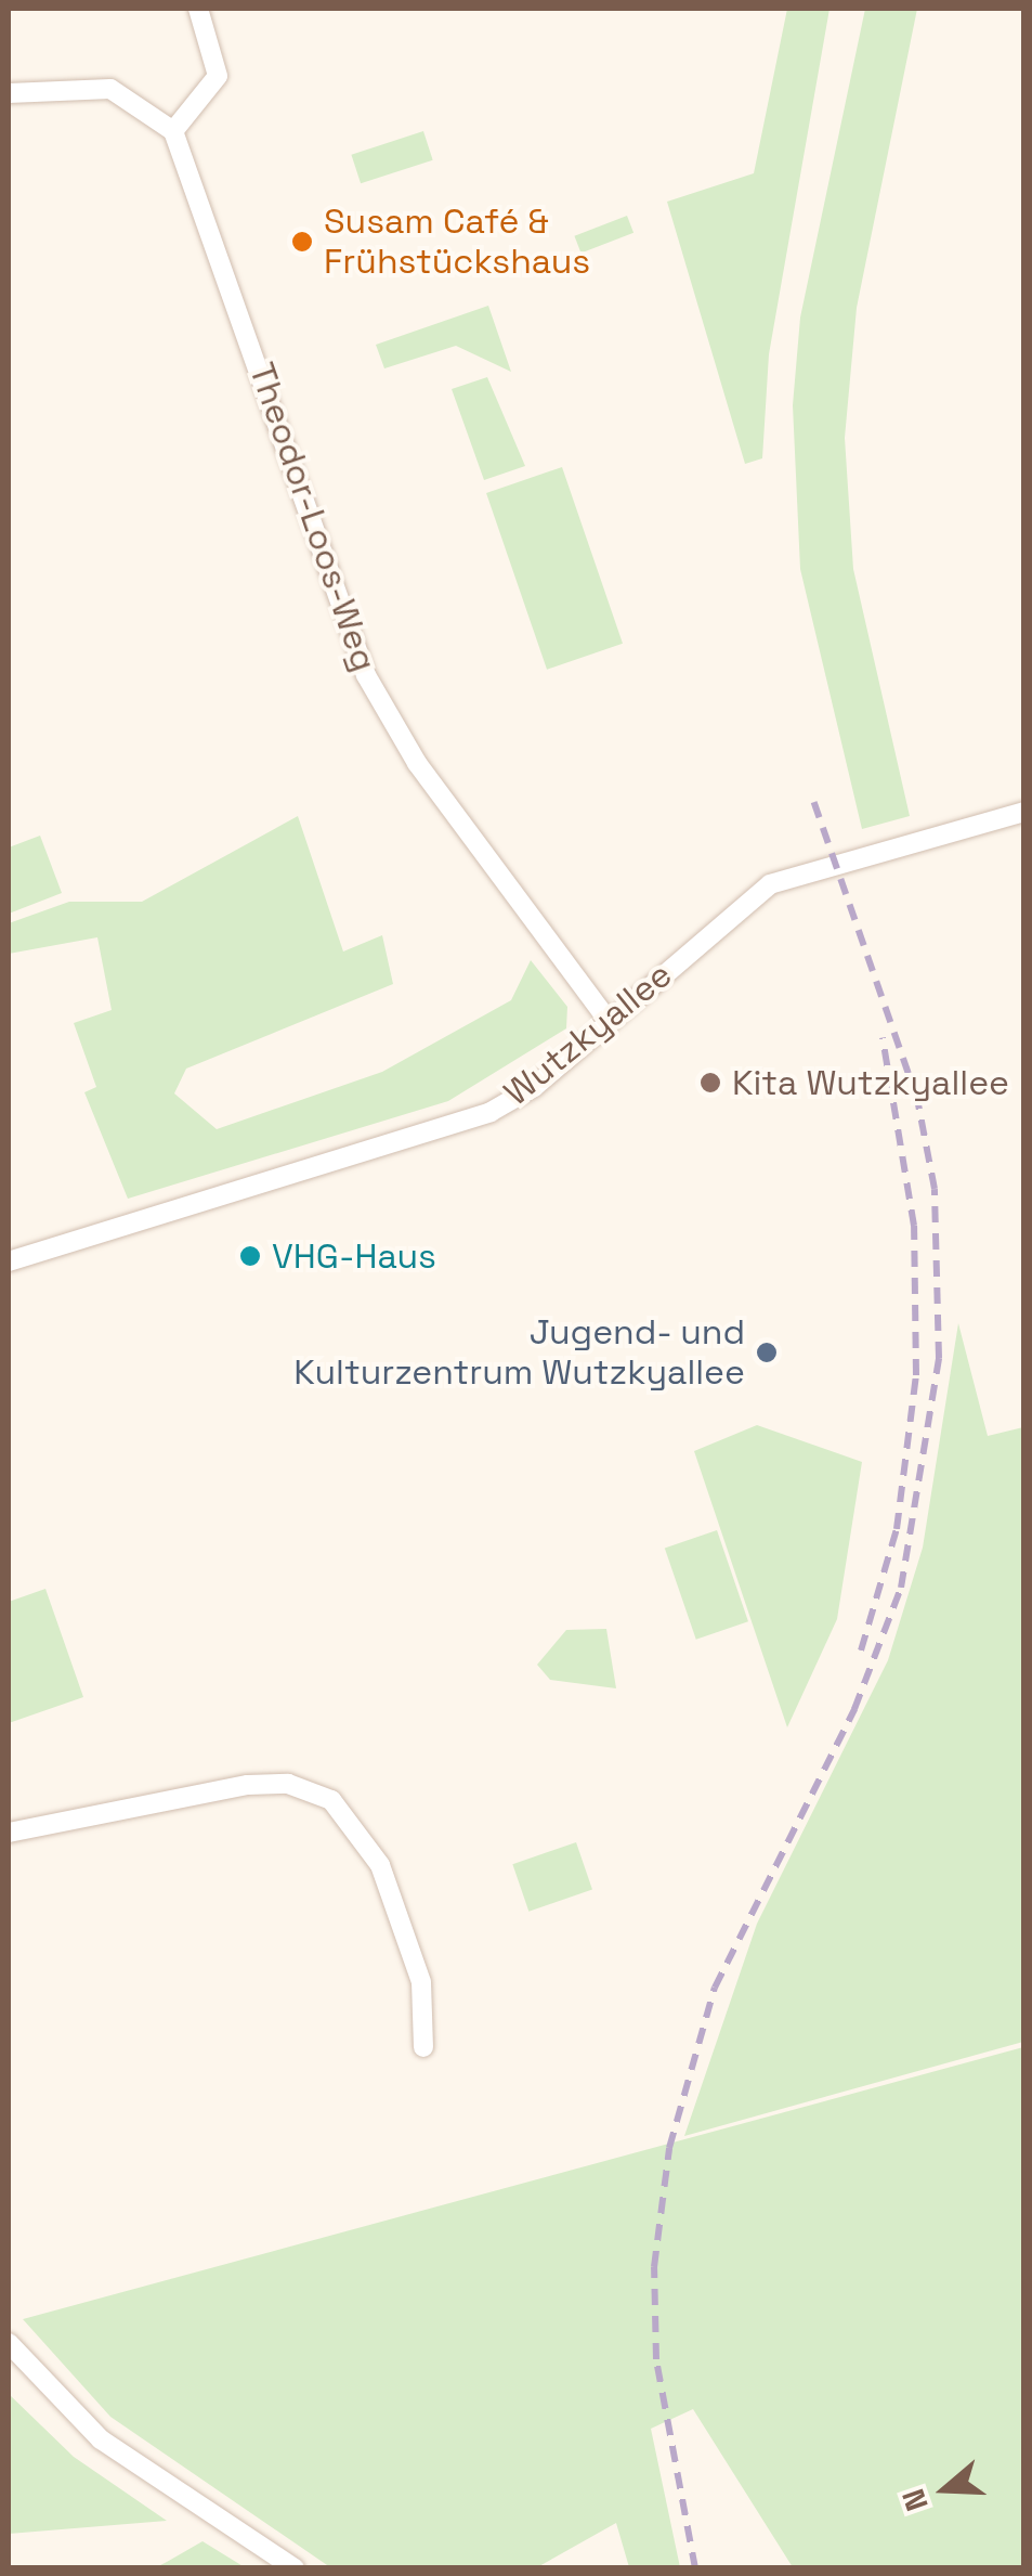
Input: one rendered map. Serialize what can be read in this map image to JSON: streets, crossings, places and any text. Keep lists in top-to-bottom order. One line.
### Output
{"streets":{"street":["Theodor-Loos-Weg","Wutzkyallee"]},"crossings":[["Theodor-Loos-Weg","Wutzkyallee"]],"places":["Susam Café & Frühstückshaus","Kita Wutzkyallee","VHG-Haus","Jugend- und Kulturzentrum Wutzkyallee"],"north":"left"}
